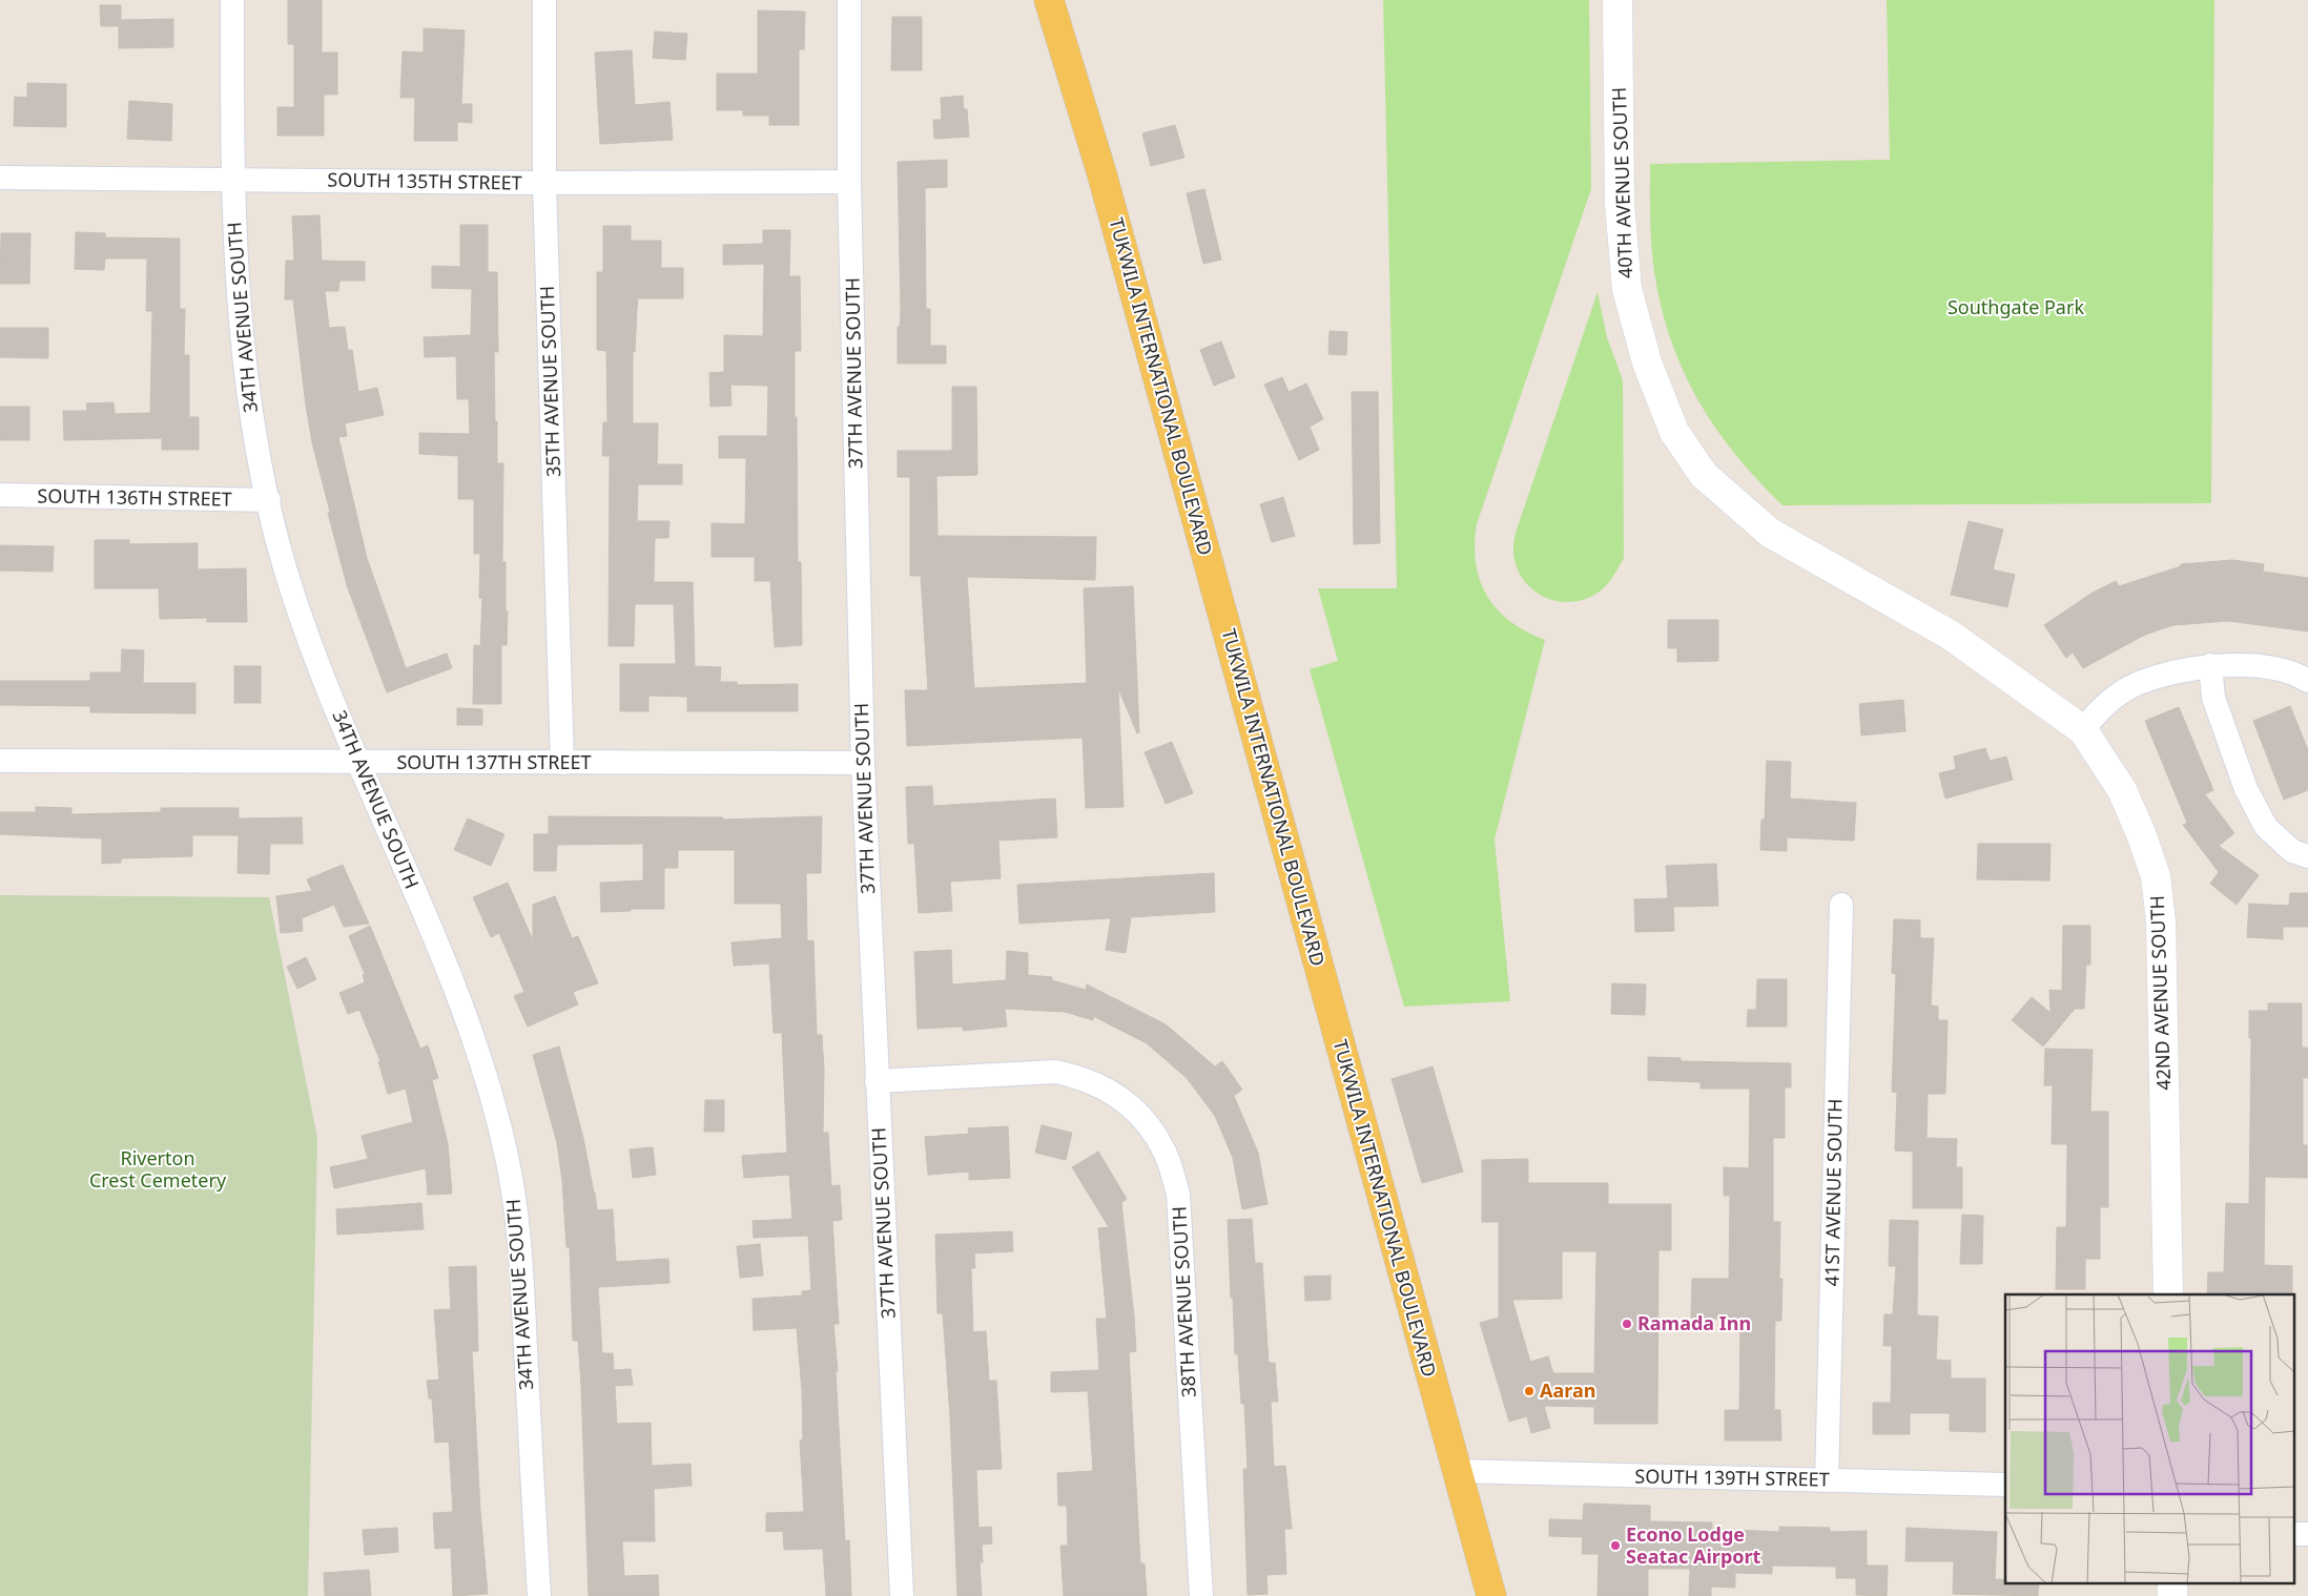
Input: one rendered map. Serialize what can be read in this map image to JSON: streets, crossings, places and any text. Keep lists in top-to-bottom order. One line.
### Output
{"streets":{"main road":["TUKWILA INTERNATIONAL BOULEVARD"],"street":["SOUTH 135TH STREET","40TH AVENUE SOUTH","34TH AVENUE SOUTH","37TH AVENUE SOUTH","35TH AVENUE SOUTH","SOUTH 136TH STREET","SOUTH 137TH STREET","42ND AVENUE SOUTH","41ST AVENUE SOUTH","38TH AVENUE SOUTH","SOUTH 139TH STREET"]},"crossings":[["SOUTH 135TH STREET","34TH AVENUE SOUTH"],["SOUTH 135TH STREET","37TH AVENUE SOUTH"],["SOUTH 135TH STREET","35TH AVENUE SOUTH"],["40TH AVENUE SOUTH","42ND AVENUE SOUTH"],["34TH AVENUE SOUTH","SOUTH 136TH STREET"],["34TH AVENUE SOUTH","SOUTH 137TH STREET"],["37TH AVENUE SOUTH","SOUTH 137TH STREET"],["37TH AVENUE SOUTH","38TH AVENUE SOUTH"],["35TH AVENUE SOUTH","SOUTH 137TH STREET"],["TUKWILA INTERNATIONAL BOULEVARD","SOUTH 139TH STREET"],["41ST AVENUE SOUTH","SOUTH 139TH STREET"]],"parks":["Southgate Park","Riverton Crest Cemetery"],"places":["Ramada Inn","Aaran","Econo Lodge Seatac Airport"]}
